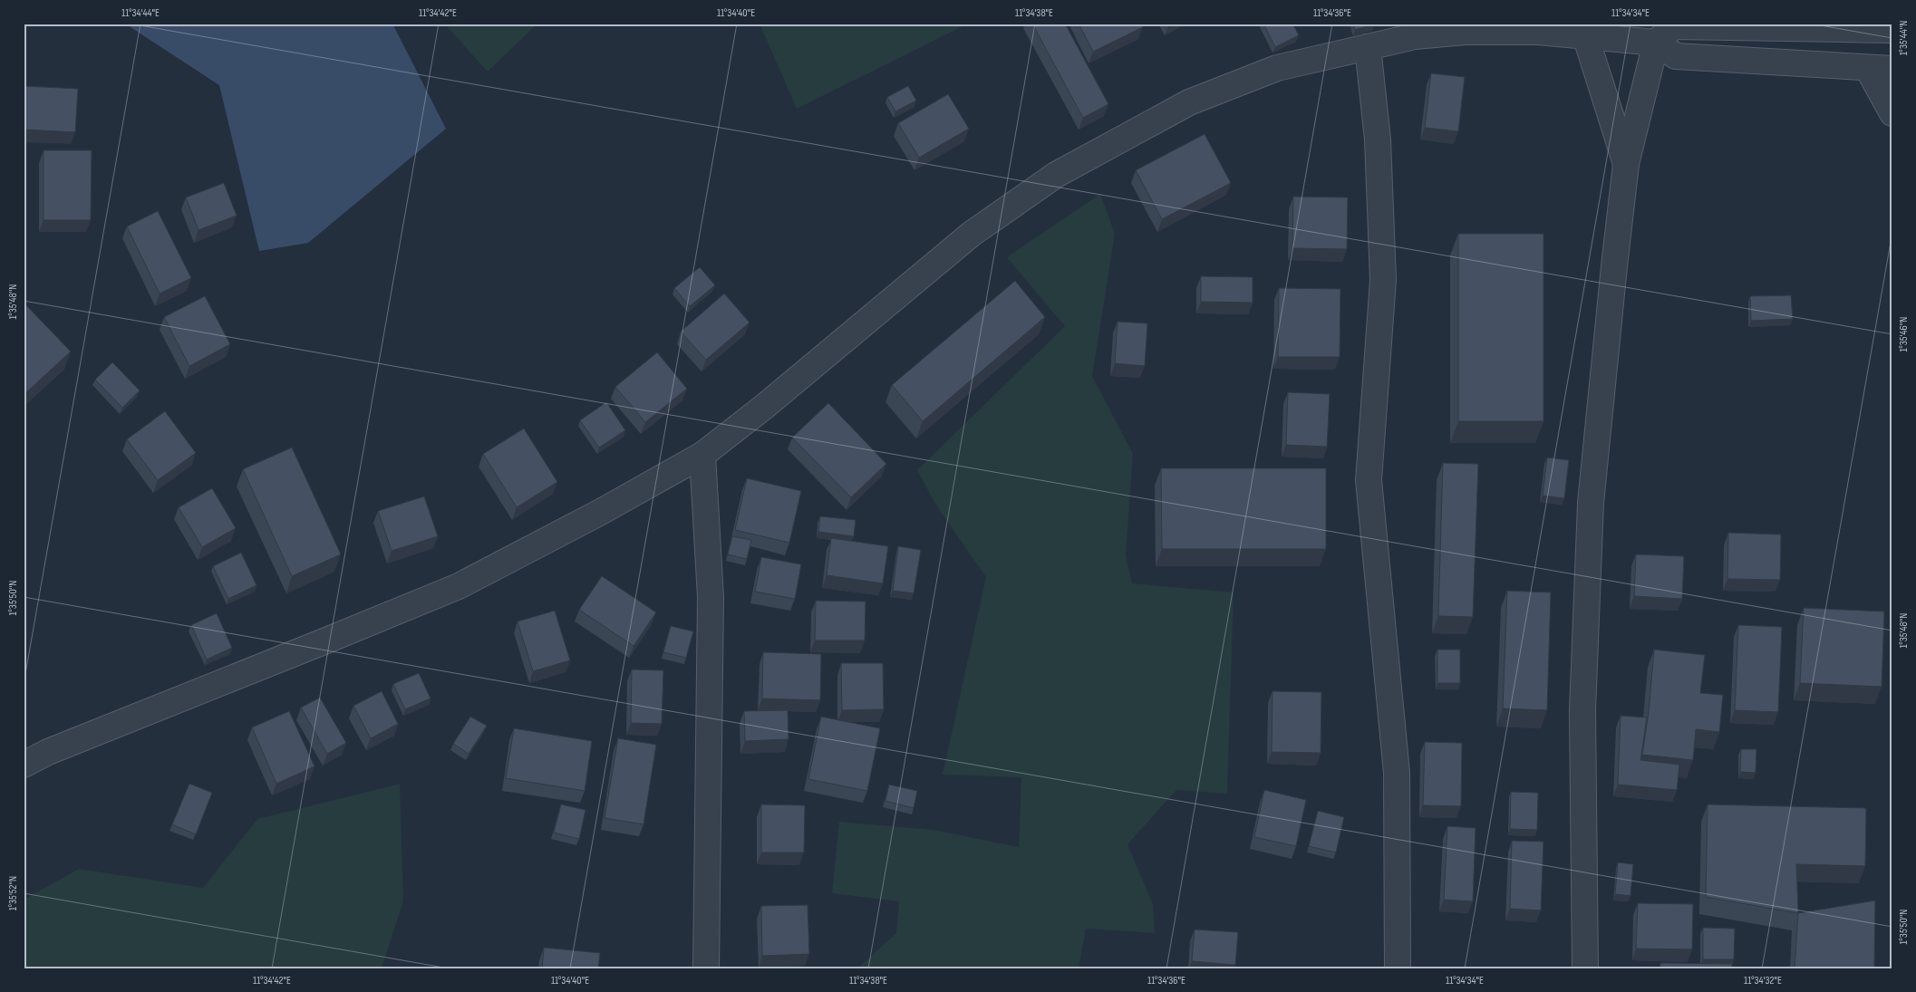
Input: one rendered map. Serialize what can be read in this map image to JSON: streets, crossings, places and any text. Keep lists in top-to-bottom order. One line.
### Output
{"coordinates":["11°34'44\"E","11°34'42\"E","11°34'40\"E","11°34'38\"E","11°34'36\"E","11°34'34\"E","1°35'44\"N","1°35'48\"N","1°35'46\"N","1°35'50\"N","1°35'52\"N","11°34'32\"E"]}
